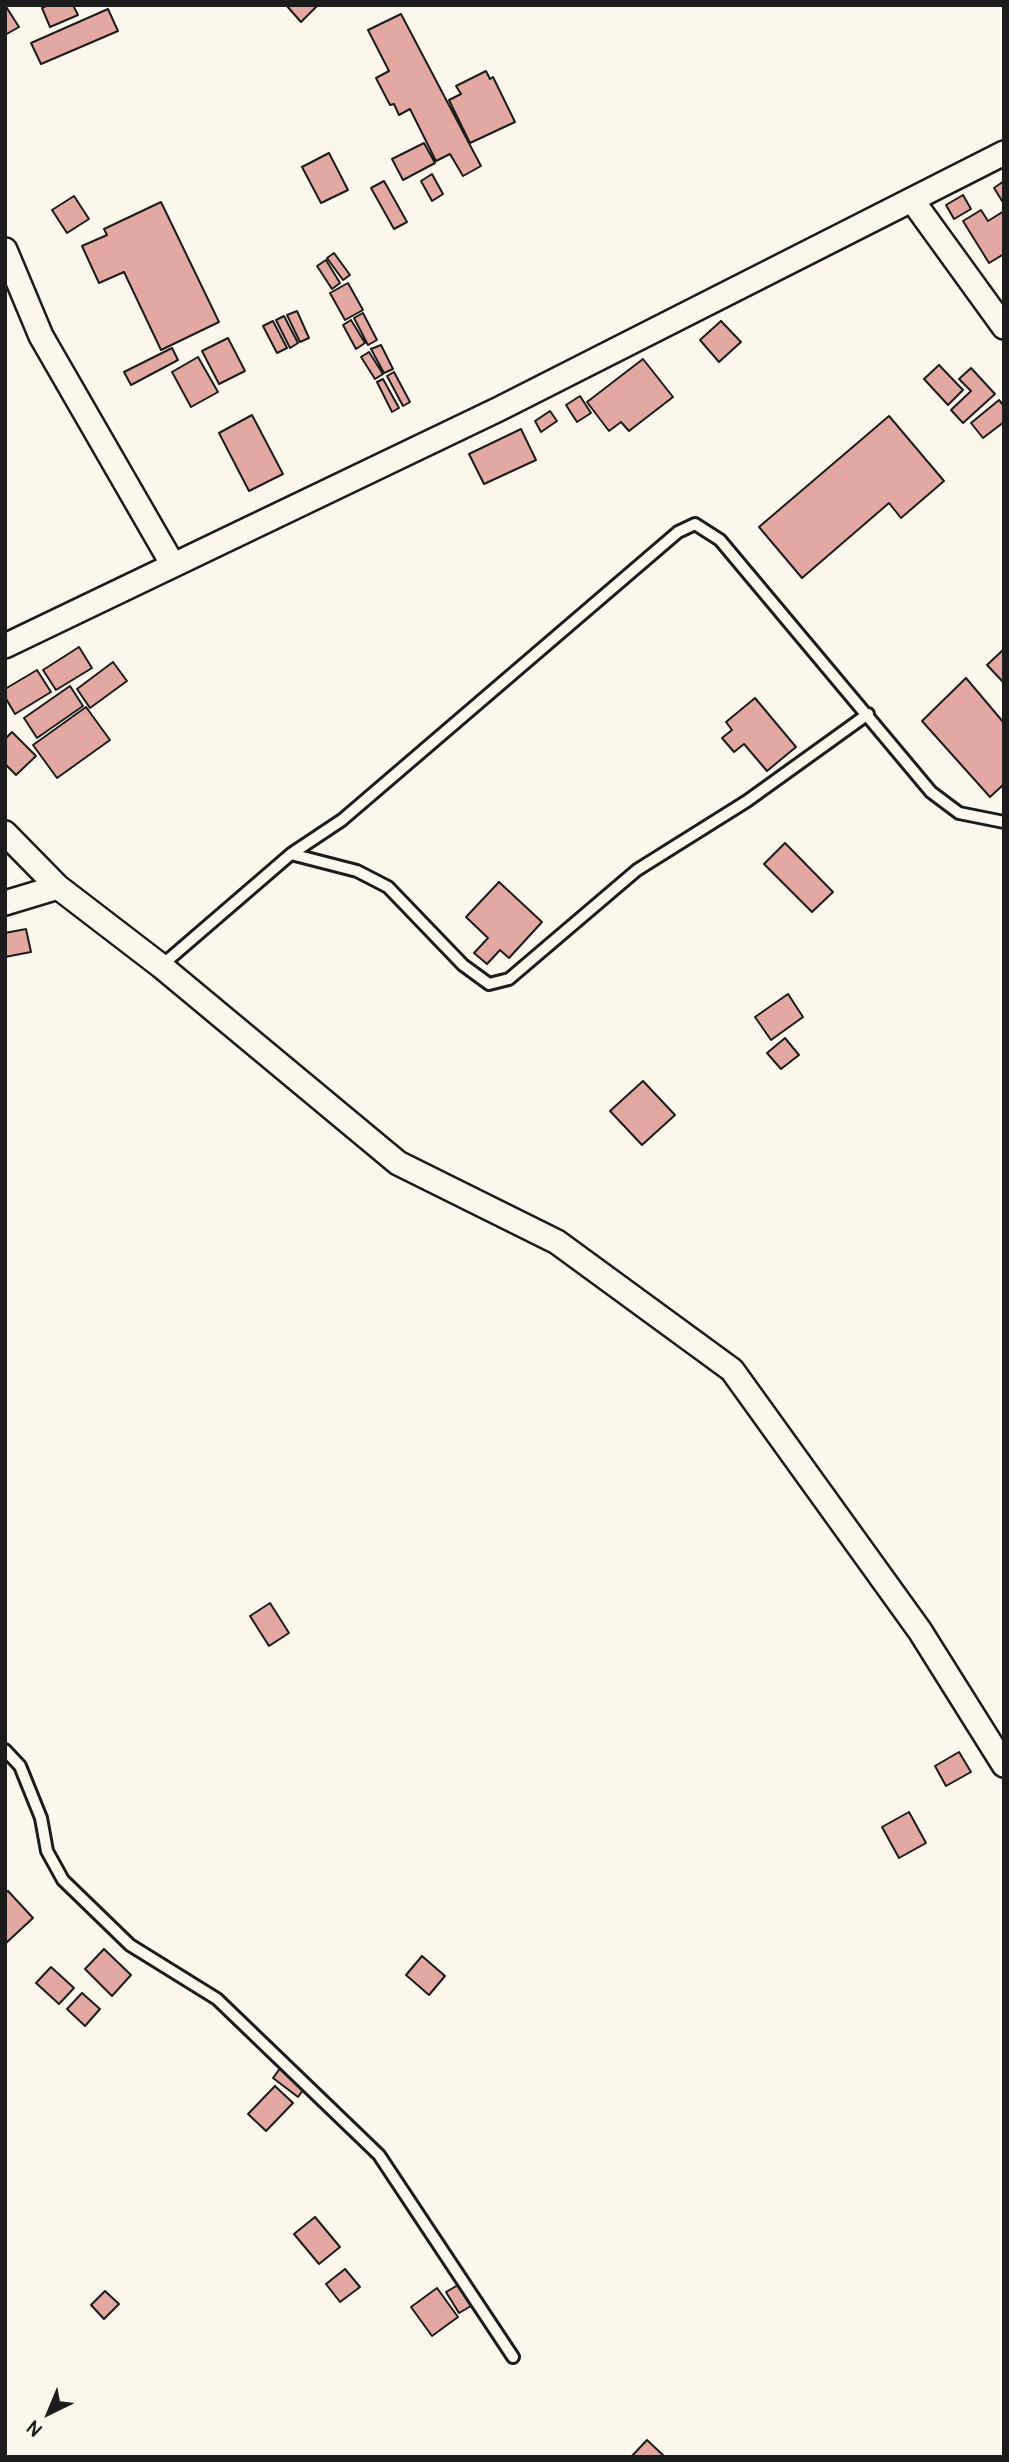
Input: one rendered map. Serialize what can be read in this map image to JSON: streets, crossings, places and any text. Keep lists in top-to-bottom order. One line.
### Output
{"north":"bottom left"}
